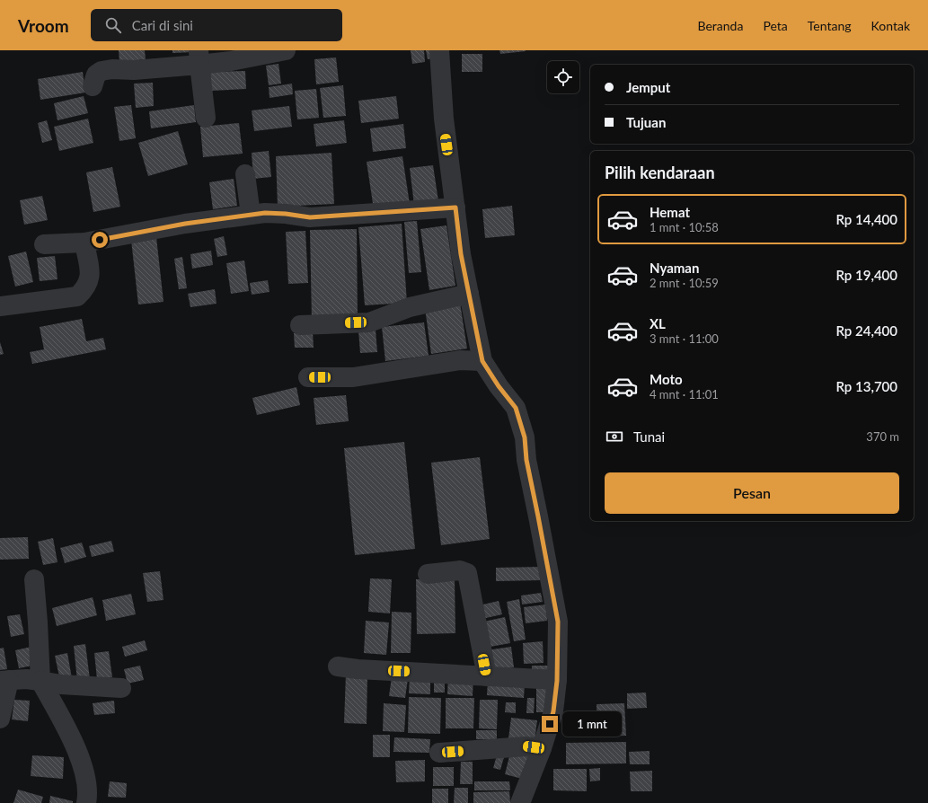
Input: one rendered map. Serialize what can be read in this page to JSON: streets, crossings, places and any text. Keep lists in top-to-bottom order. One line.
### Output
{"page":{"header":"Vroom","search":"Cari di sini","nav":["Beranda","Peta","Tentang","Kontak"],"banner":["Jemput","Tujuan"],"heading":"Pilih kendaraan","list":[{"name":"Hemat","note":"1 mnt · 10:58","value":"Rp 14,400"},{"name":"Nyaman","note":"2 mnt · 10:59","value":"Rp 19,400"},{"name":"XL","note":"3 mnt · 11:00","value":"Rp 24,400"},{"name":"Moto","note":"4 mnt · 11:01","value":"Rp 13,700"}],"pay":["Tunai","370 m"],"buttons":"Pesan","bubble":"1 mnt"}}
